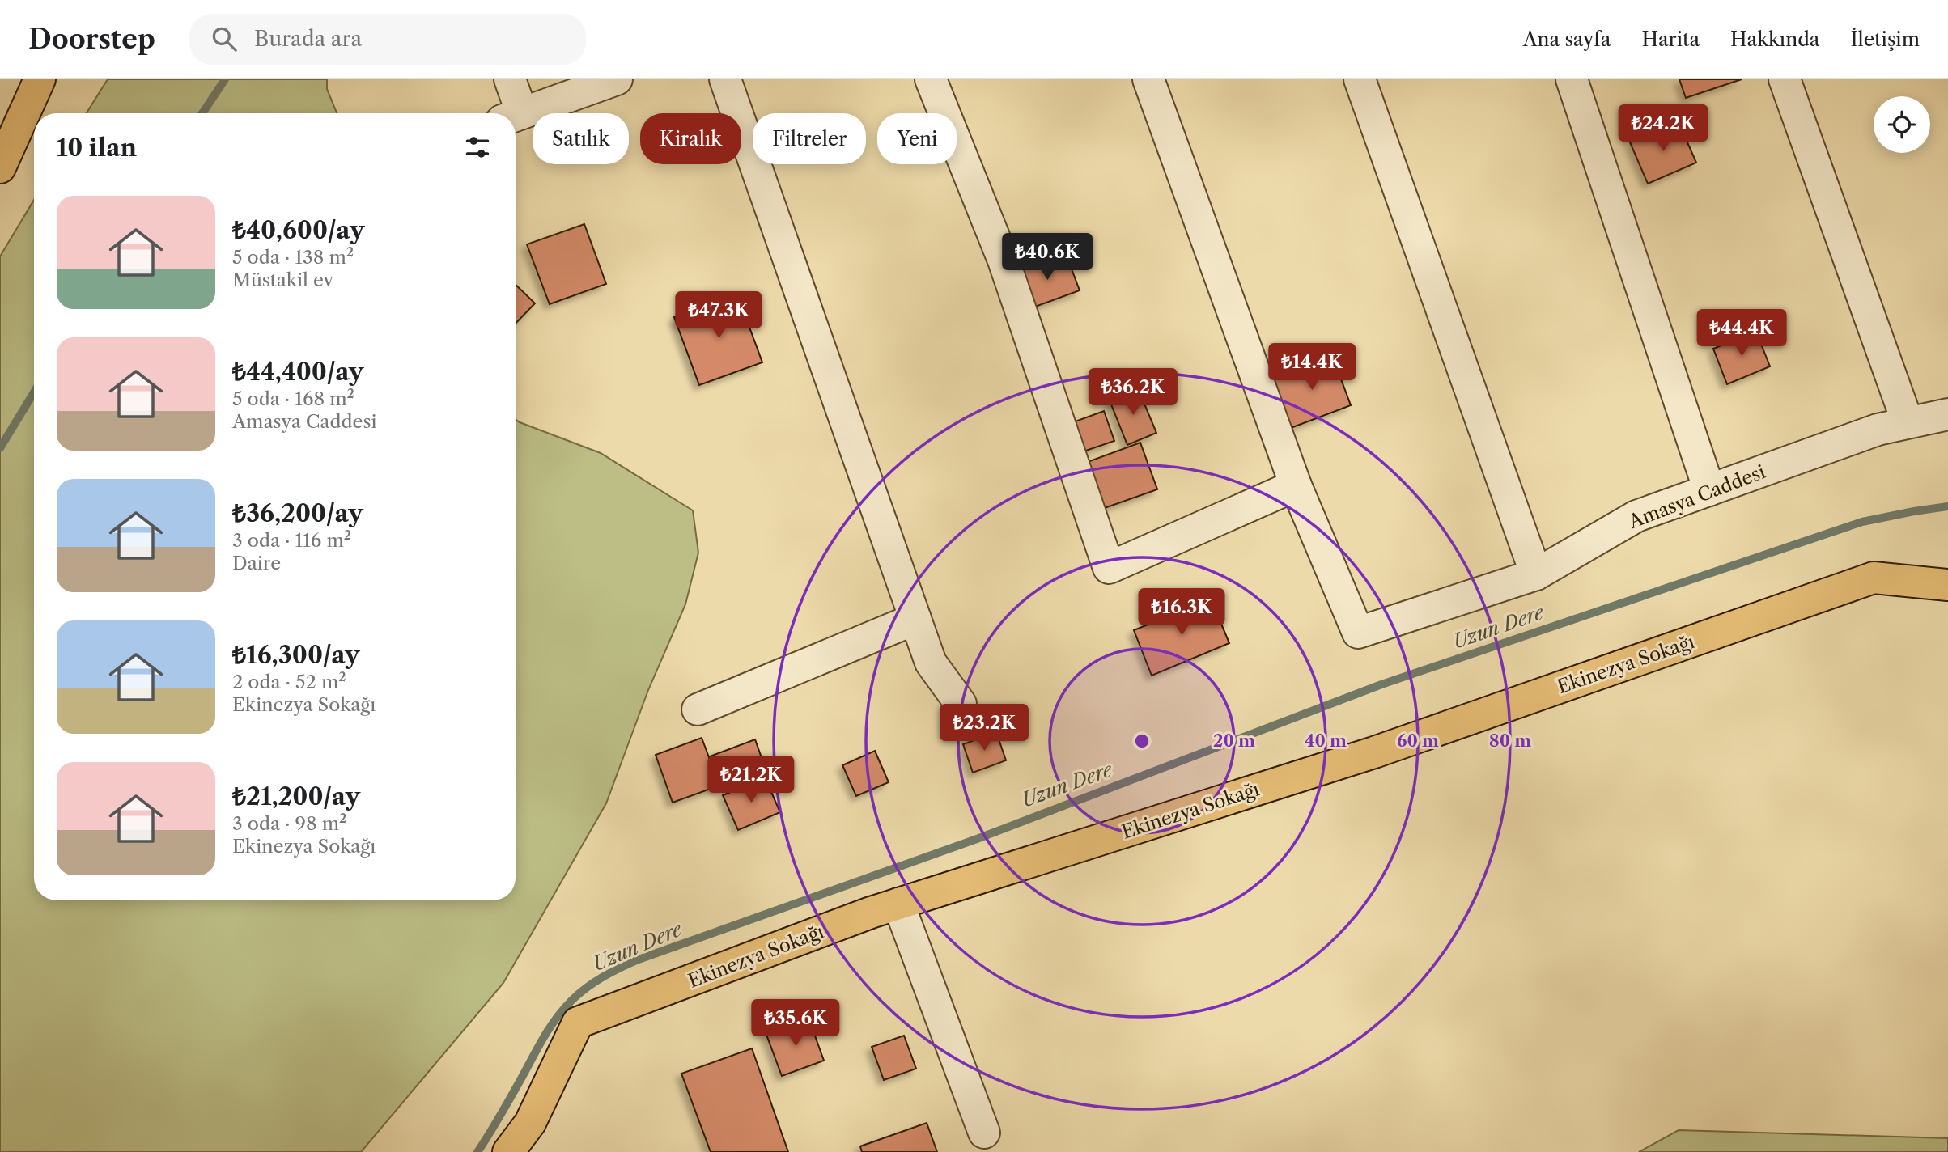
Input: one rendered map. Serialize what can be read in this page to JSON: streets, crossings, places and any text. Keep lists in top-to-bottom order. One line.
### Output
{"streets":{"main road":["Ekinezya Sokağı"],"street":["Amasya Caddesi"]},"water":["Uzun Dere"],"page":{"header":"Doorstep","search":"Burada ara","nav":["Ana sayfa","Harita","Hakkında","İletişim"],"price":["₺24.2K","₺40.6K","₺47.3K","₺44.4K","₺14.4K","₺36.2K","₺16.3K","₺23.2K","₺21.2K","₺35.6K"],"chip":["Satılık","Kiralık","Filtreler","Yeni"],"heading":"10 ilan","list":[{"name":"₺40,600/ay","note":"5 oda · 138 m² · Müstakil ev"},{"name":"₺44,400/ay","note":"5 oda · 168 m² · Amasya Caddesi"},{"name":"₺36,200/ay","note":"3 oda · 116 m² · Daire"},{"name":"₺16,300/ay","note":"2 oda · 52 m² · Ekinezya Sokağı"},{"name":"₺21,200/ay","note":"3 oda · 98 m² · Ekinezya Sokağı"}]},"rings":["20 m","40 m","60 m","80 m"]}
